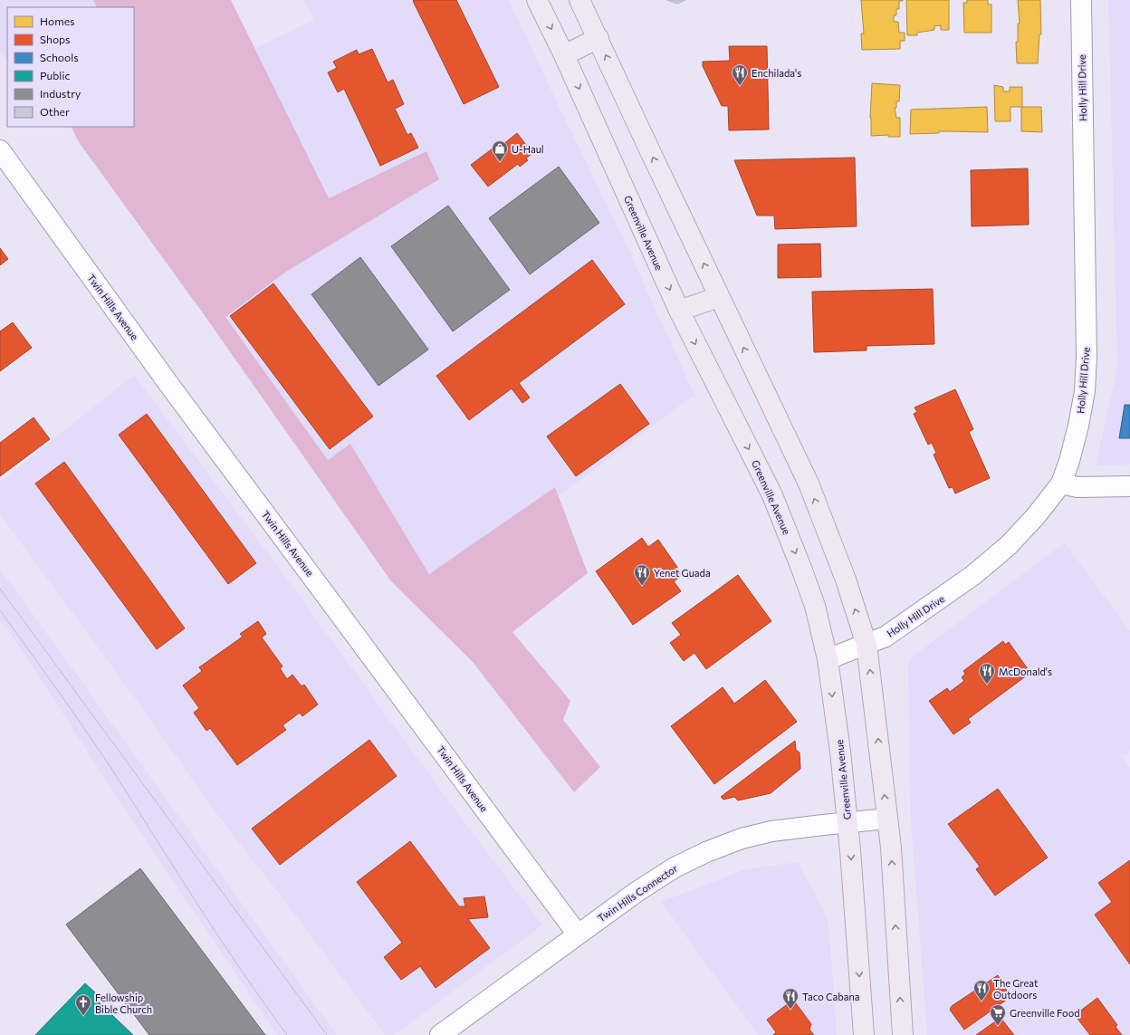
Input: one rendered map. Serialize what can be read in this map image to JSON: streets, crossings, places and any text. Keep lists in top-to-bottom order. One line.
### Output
{"streets":{"main road":["Greenville Avenue"],"street":["Holly Hill Drive","Twin Hills Avenue","Twin Hills Connector"]},"crossings":[["Holly Hill Drive","Greenville Avenue"],["Greenville Avenue","Twin Hills Connector"],["Twin Hills Avenue","Twin Hills Connector"]],"places":{"restaurant":["Enchilada's","Yenet Guada","McDonald's","The Great Outdoors","Taco Cabana"],"shop":["U-Haul"],"church":["Fellowship Bible Church"],"supermarket":["Greenville Food"]},"legend":["Homes","Shops","Schools","Public","Industry","Other"]}
